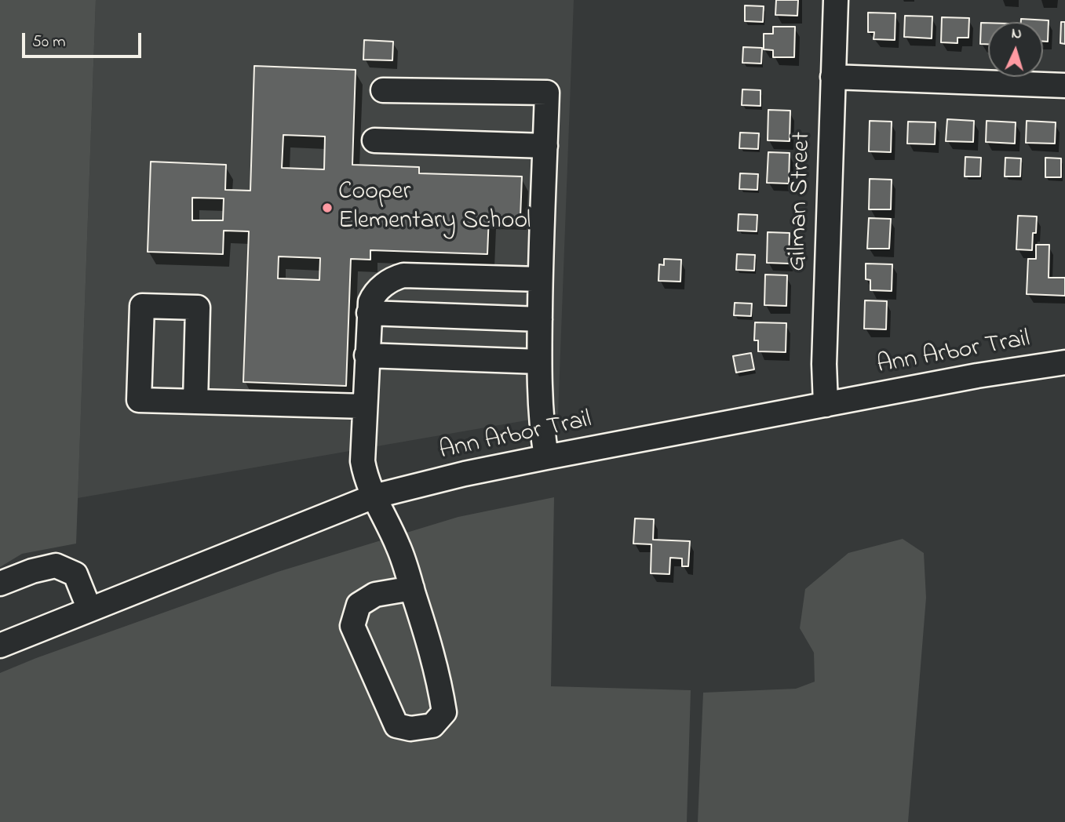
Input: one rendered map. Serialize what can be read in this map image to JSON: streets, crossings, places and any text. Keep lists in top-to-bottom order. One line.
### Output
{"streets":{"street":["Gilman Street","Ann Arbor Trail"]},"crossings":[["Gilman Street","Ann Arbor Trail"]],"places":["Cooper Elementary School"],"scale_bar":"50 m","north":"top"}
